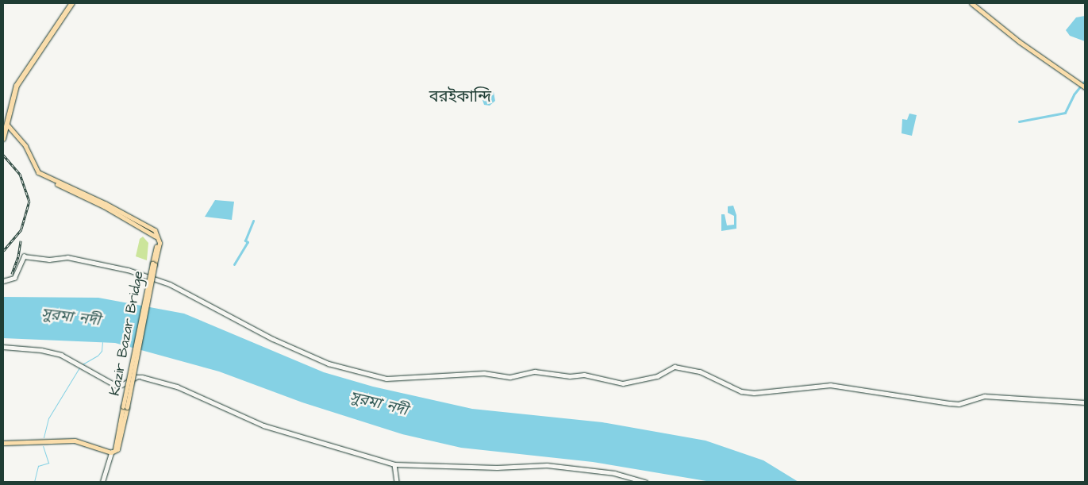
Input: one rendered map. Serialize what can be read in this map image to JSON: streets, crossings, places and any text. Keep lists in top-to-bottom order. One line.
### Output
{"districts":["বরইকান্দি"],"water":["সুরমা নদী"]}
